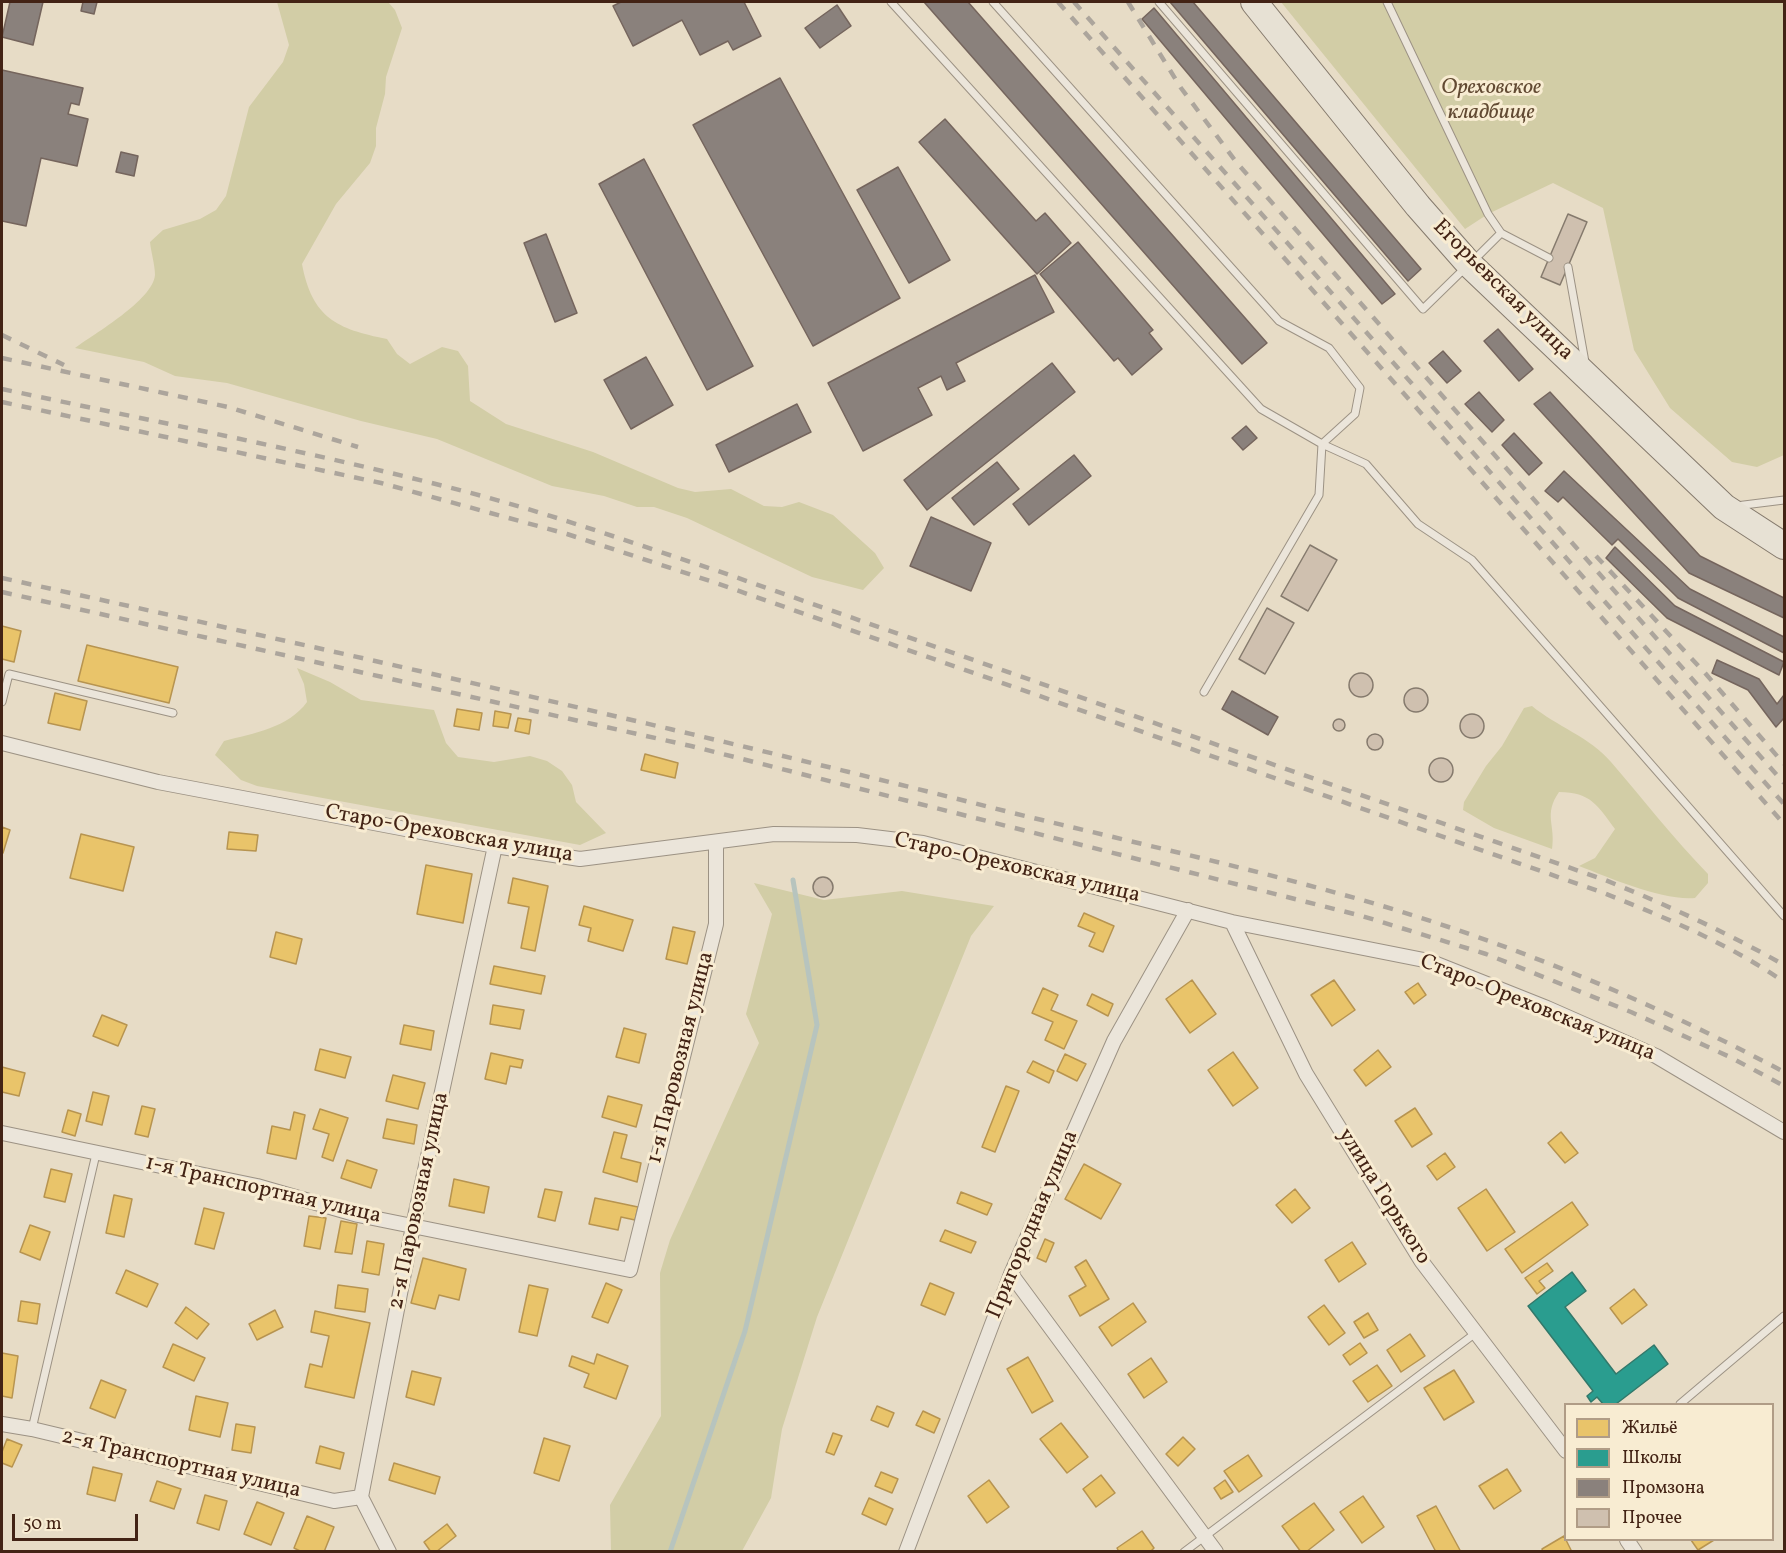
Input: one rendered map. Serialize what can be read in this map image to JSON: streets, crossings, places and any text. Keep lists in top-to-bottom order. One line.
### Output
{"streets":{"highway":["Егорьевская улица"],"street":["Старо-Ореховская улица","1-я Паровозная улица","1-я Транспортная улица","улица Горького","2-я Паровозная улица","Пригородная улица","2-я Транспортная улица"]},"crossings":[["Старо-Ореховская улица","1-я Паровозная улица"],["Старо-Ореховская улица","улица Горького"],["Старо-Ореховская улица","2-я Паровозная улица"],["Старо-Ореховская улица","Пригородная улица"],["1-я Паровозная улица","1-я Транспортная улица"],["1-я Транспортная улица","2-я Паровозная улица"],["2-я Паровозная улица","2-я Транспортная улица"]],"parks":["Ореховское кладбище"],"legend":["Жильё","Школы","Промзона","Прочее"],"scale_bar":"50 m"}
